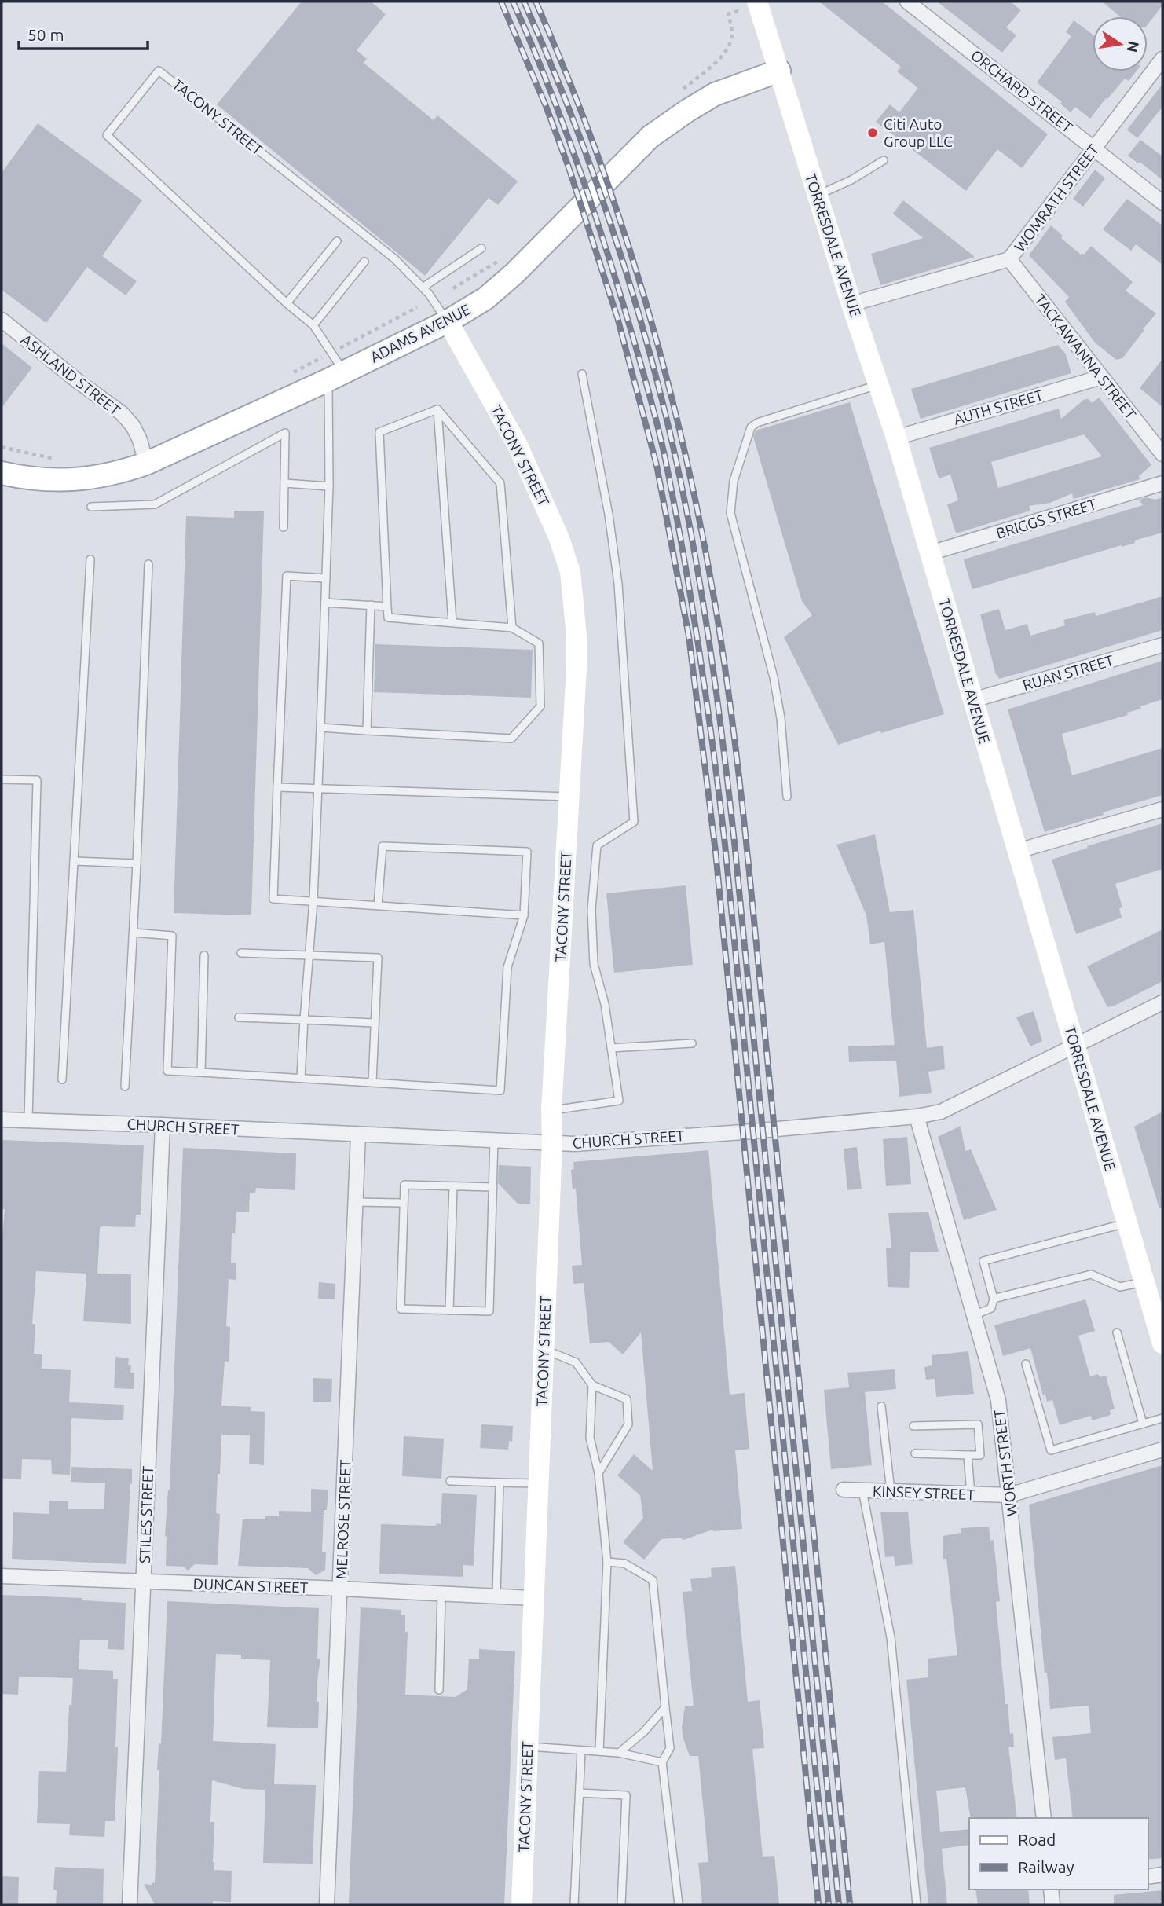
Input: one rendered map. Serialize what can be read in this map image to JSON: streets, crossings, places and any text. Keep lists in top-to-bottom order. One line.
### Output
{"streets":{"main road":["TACONY STREET","TORRESDALE AVENUE","ADAMS AVENUE"],"street":["ORCHARD STREET","WOMRATH STREET","TACKAWANNA STREET","ASHLAND STREET","AUTH STREET","BRIGGS STREET","RUAN STREET","CHURCH STREET","WORTH STREET","KINSEY STREET","STILES STREET","MELROSE STREET","DUNCAN STREET"]},"crossings":[["ORCHARD STREET","WOMRATH STREET"],["TACONY STREET","ADAMS AVENUE"],["TACONY STREET","CHURCH STREET"],["TACONY STREET","DUNCAN STREET"],["WOMRATH STREET","TORRESDALE AVENUE"],["WOMRATH STREET","TACKAWANNA STREET"],["TORRESDALE AVENUE","ADAMS AVENUE"],["TORRESDALE AVENUE","AUTH STREET"],["TORRESDALE AVENUE","BRIGGS STREET"],["TORRESDALE AVENUE","RUAN STREET"],["TORRESDALE AVENUE","CHURCH STREET"],["ADAMS AVENUE","ASHLAND STREET"],["TACKAWANNA STREET","AUTH STREET"],["CHURCH STREET","WORTH STREET"],["CHURCH STREET","STILES STREET"],["CHURCH STREET","MELROSE STREET"],["WORTH STREET","KINSEY STREET"],["STILES STREET","DUNCAN STREET"],["MELROSE STREET","DUNCAN STREET"]],"places":["Citi Auto Group LLC"],"legend":["Road","Railway"],"scale_bar":"50 m","north":"right"}
